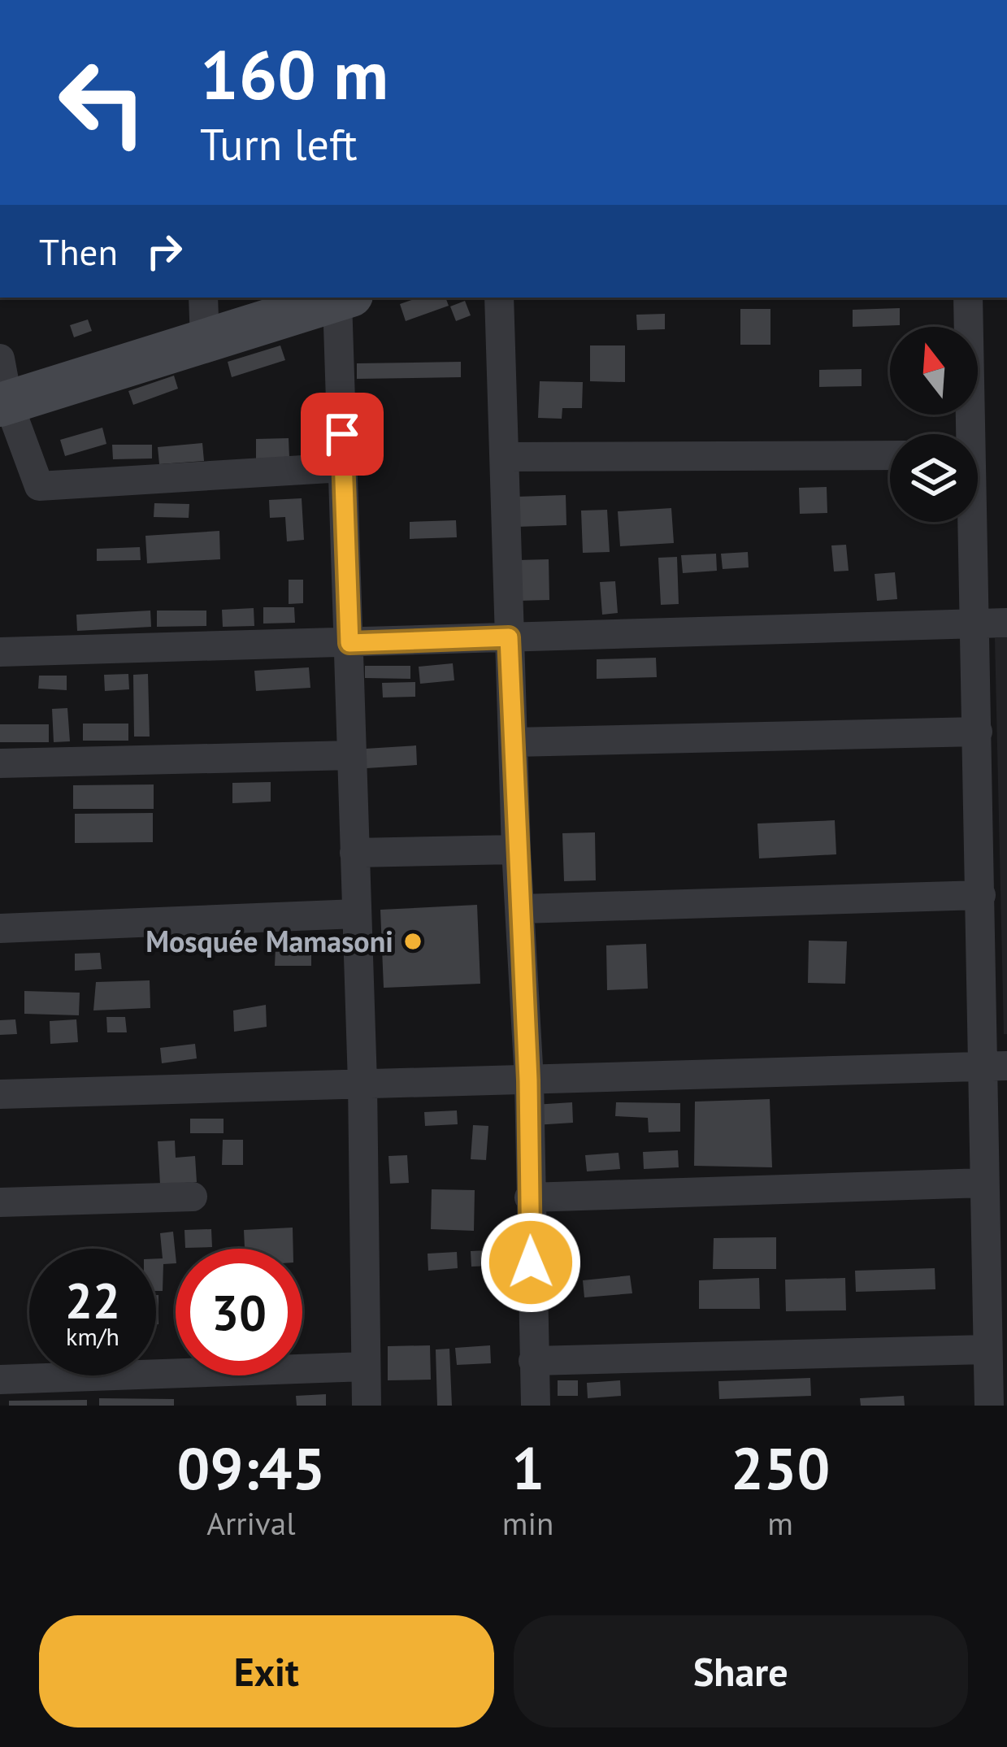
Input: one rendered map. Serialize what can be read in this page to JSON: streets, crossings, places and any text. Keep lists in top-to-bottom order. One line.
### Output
{"places":["Mosquée Mamasoni"],"north":"top","page":{"turn":["160 m","Turn left"],"then":"Then","speed":"22 km/h","limit":"30","eta":["09:45","Arrival","1","min","250","m"],"buttons":["Exit","Share"]}}
